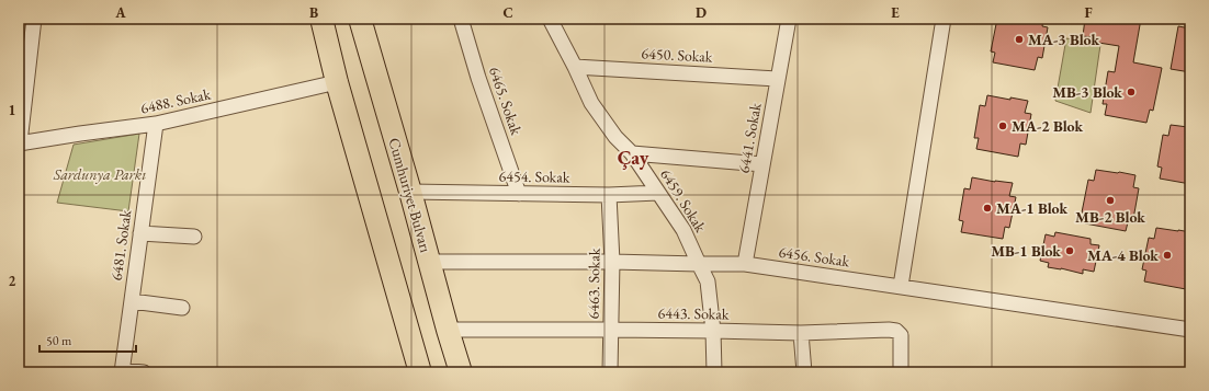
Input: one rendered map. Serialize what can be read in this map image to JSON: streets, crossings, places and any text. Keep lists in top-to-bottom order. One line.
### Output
{"streets":{"highway":["Cumhuriyet Bulvarı"],"street":["6450. Sokak","6488. Sokak","6465. Sokak","6441. Sokak","6454. Sokak","6459. Sokak","6481. Sokak","6456. Sokak","6463. Sokak","6443. Sokak"]},"crossings":[["6450. Sokak","6441. Sokak"],["6450. Sokak","6459. Sokak"],["6488. Sokak","6481. Sokak"],["6465. Sokak","6454. Sokak"],["6441. Sokak","6456. Sokak"],["6454. Sokak","Cumhuriyet Bulvarı"],["6454. Sokak","6459. Sokak"],["6454. Sokak","6463. Sokak"],["Cumhuriyet Bulvarı","6456. Sokak"],["Cumhuriyet Bulvarı","6443. Sokak"],["6459. Sokak","6456. Sokak"],["6459. Sokak","6443. Sokak"],["6456. Sokak","6463. Sokak"],["6463. Sokak","6443. Sokak"]],"districts":["Çay"],"parks":["Sardunya Parkı"],"places":["MA-3 Blok","MB-3 Blok","MA-2 Blok","MB-2 Blok","MA-1 Blok","MB-1 Blok","MA-4 Blok"],"scale_bar":"50 m","grid":{"columns":["A","B","C","D","E","F"],"rows":["1","2"]}}
